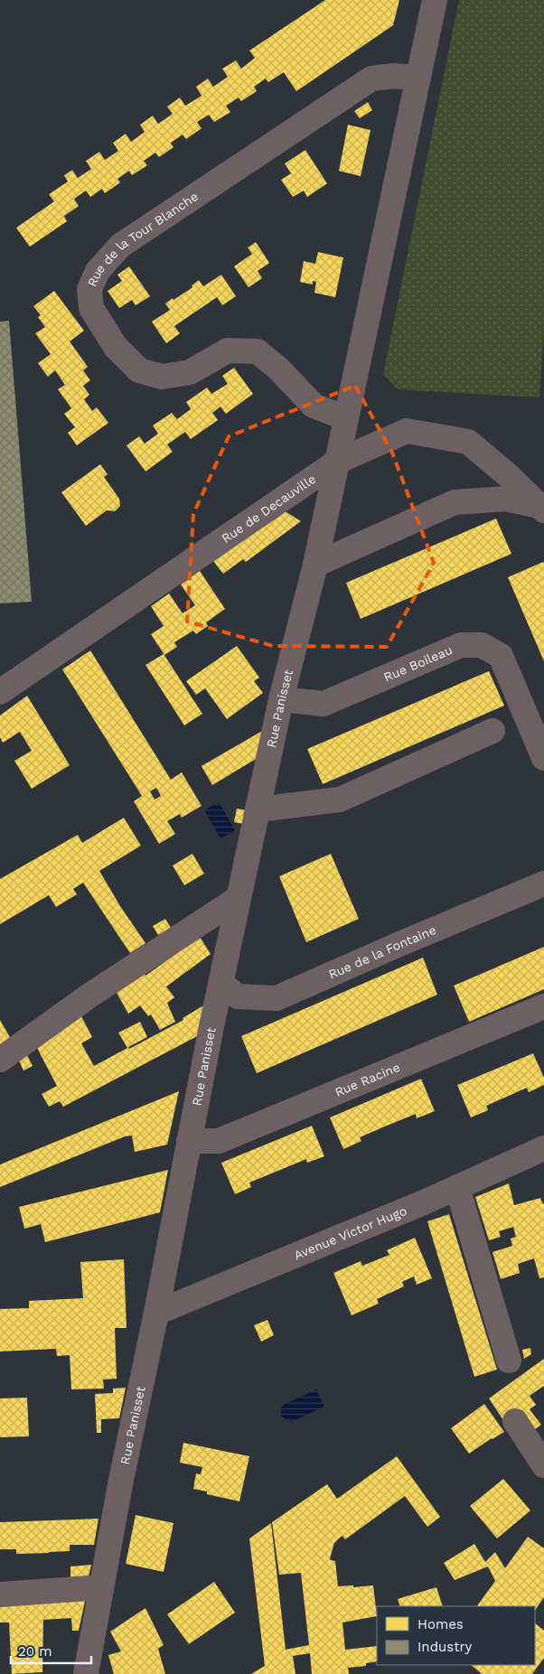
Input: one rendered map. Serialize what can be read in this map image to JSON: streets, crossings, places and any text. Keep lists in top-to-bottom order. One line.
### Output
{"streets":{"street":["Rue de la Tour Blanche","Rue de Decauville","Rue Boileau","Rue Panisset","Rue de la Fontaine","Rue Racine","Avenue Victor Hugo"]},"crossings":[["Rue de la Tour Blanche","Rue Panisset"],["Rue de Decauville","Rue Panisset"],["Rue Boileau","Rue Panisset"],["Rue Panisset","Rue de la Fontaine"],["Rue Panisset","Rue Racine"],["Rue Panisset","Avenue Victor Hugo"]],"legend":["Homes","Industry"],"scale_bar":"20 m"}
